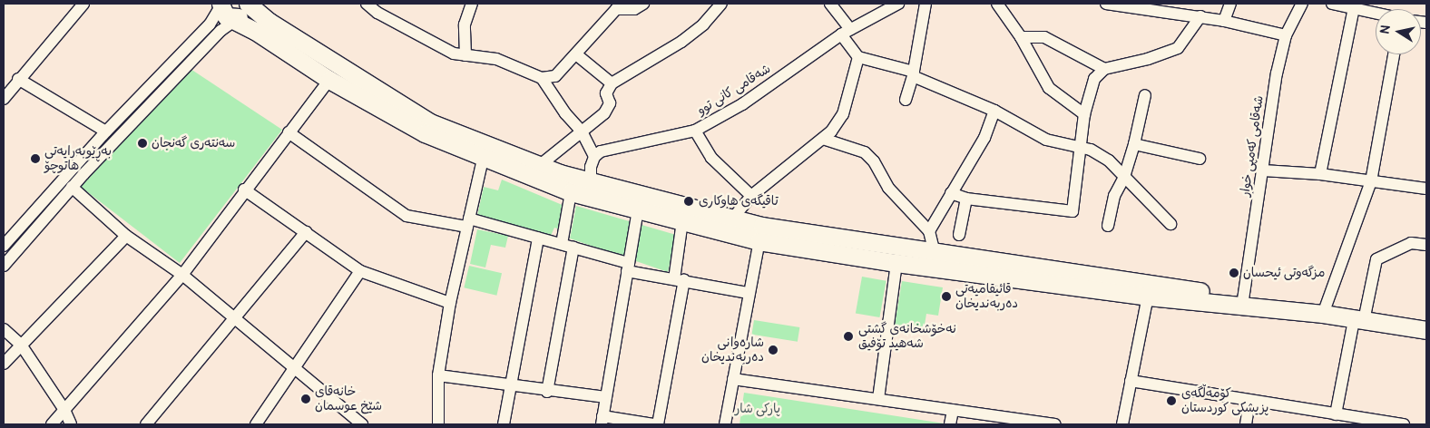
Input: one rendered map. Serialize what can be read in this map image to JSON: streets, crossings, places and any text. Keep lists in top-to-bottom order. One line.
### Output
{"streets":{"street":["شەقامی کانی توو","شەقامی کەمپی خوار"]},"parks":["پاركى شار"],"places":["سەنتەری گەنجان","بەڕێوبەرایەتی هاتوچۆ","تاقیگەی هاوکاری","مزگەوتی ئیحسان","قائیقامیەتی دەربەندیخان","نەخۆشخانەی گشتی شەهید تۆفیق","شارەوانی دەربەندیخان","خانەقای شێخ عوسمان","كۆمەڵگەی پزیشكی كوردستان"],"north":"left"}
